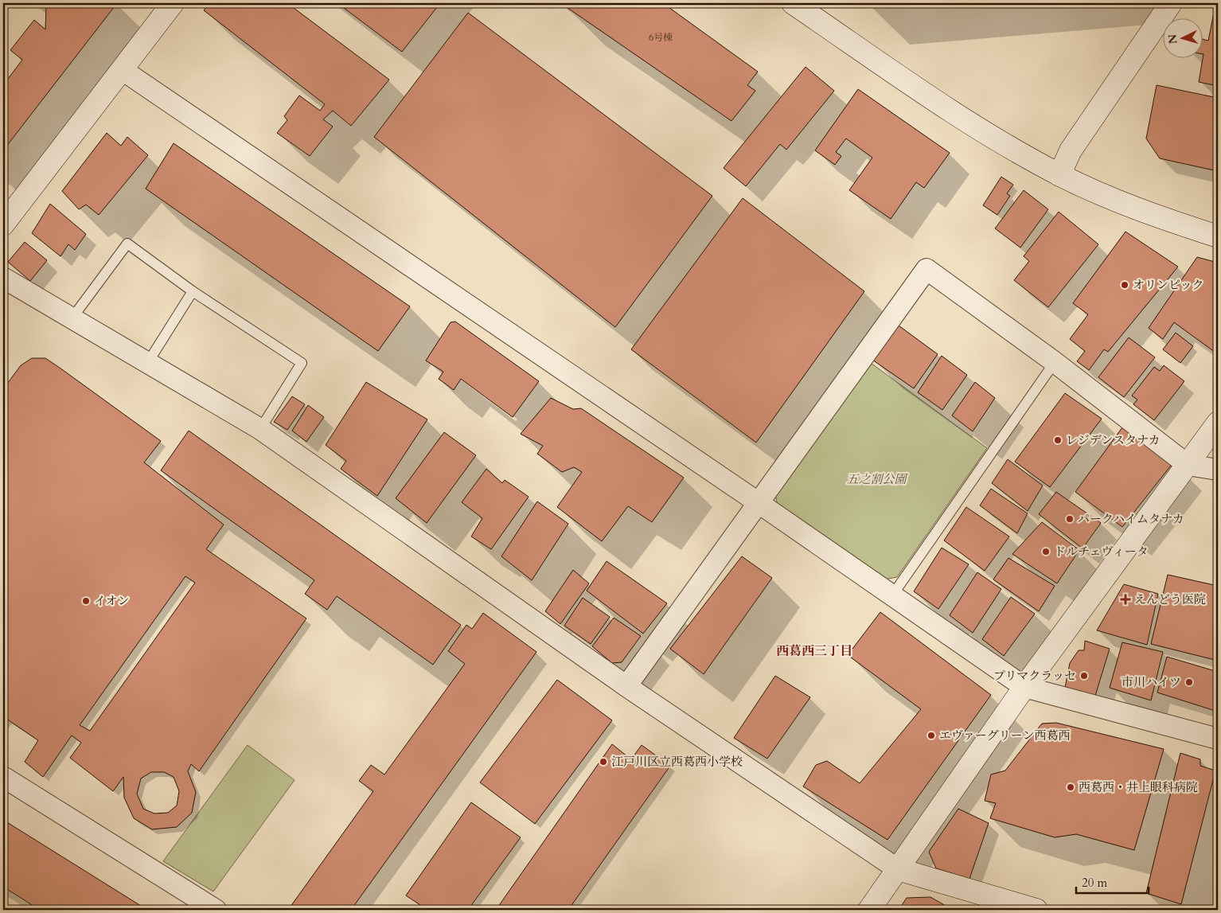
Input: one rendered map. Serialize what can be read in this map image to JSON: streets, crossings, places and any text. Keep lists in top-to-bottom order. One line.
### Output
{"districts":["西葛西三丁目"],"parks":["五之割公園"],"places":{"other":["オリンピック","レジデンスタナカ","パークハイムタナカ","ドルチェヴィータ","イオン","プリマクラッセ","市川ハイツ","エヴァーグリーン西葛西","江戸川区立西葛西小学校","西葛西・井上眼科病院"],"health":["えんどう医院"]},"house_numbers":["6号棟"],"scale_bar":"20 m","north":"left"}
